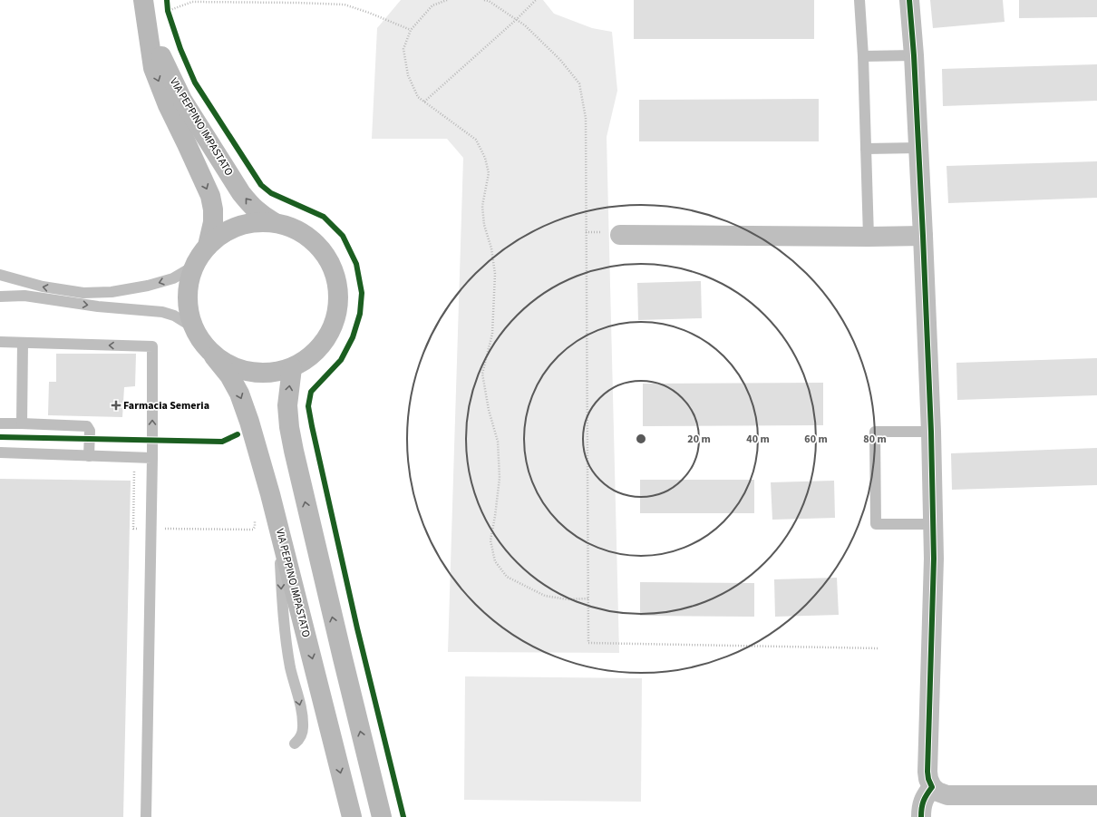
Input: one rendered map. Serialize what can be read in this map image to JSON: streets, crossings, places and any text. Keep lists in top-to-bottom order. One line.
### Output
{"streets":{"street":["VIA PEPPINO IMPASTATO"]},"places":{"health":["Farmacia Semeria"]},"rings":["20 m","40 m","60 m","80 m"]}
